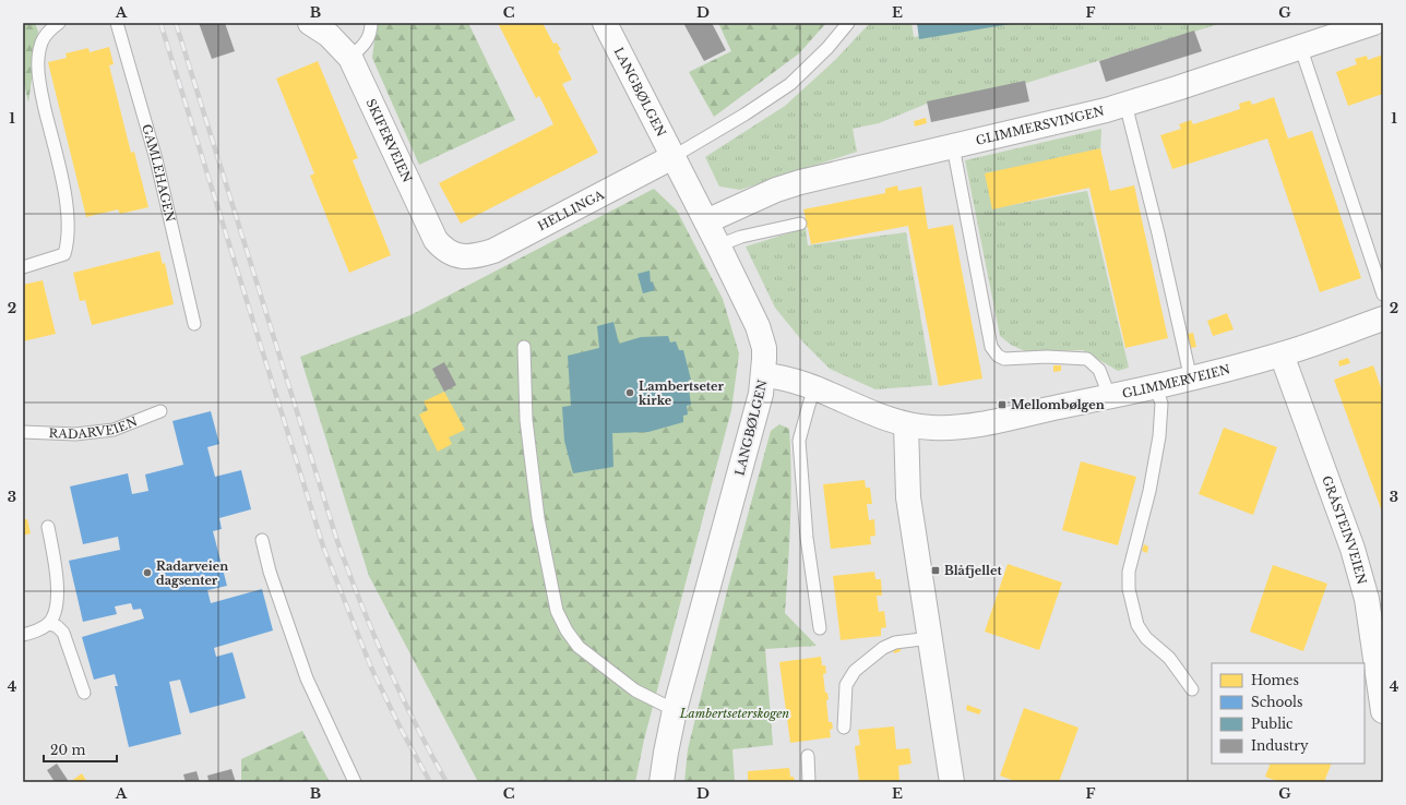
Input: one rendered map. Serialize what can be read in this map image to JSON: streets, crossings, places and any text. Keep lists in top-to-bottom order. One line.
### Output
{"streets":{"street":["LANGBØLGEN","GLIMMERSVINGEN","SKIFERVEIEN","HELLINGA","GLIMMERVEIEN","GRÅSTEINVEIEN"],"lane":["GAMLEHAGEN","RADARVEIEN"]},"crossings":[["LANGBØLGEN","GLIMMERSVINGEN"],["LANGBØLGEN","HELLINGA"],["LANGBØLGEN","GLIMMERVEIEN"],["SKIFERVEIEN","HELLINGA"],["GLIMMERVEIEN","GRÅSTEINVEIEN"]],"parks":["Lambertseterskogen"],"places":{"other":["Lambertseter kirke","Radarveien dagsenter"],"transit":["Mellombølgen","Blåfjellet"]},"legend":["Homes","Schools","Public","Industry"],"scale_bar":"20 m","grid":{"columns":["A","B","C","D","E","F","G"],"rows":["1","2","3","4"]}}
